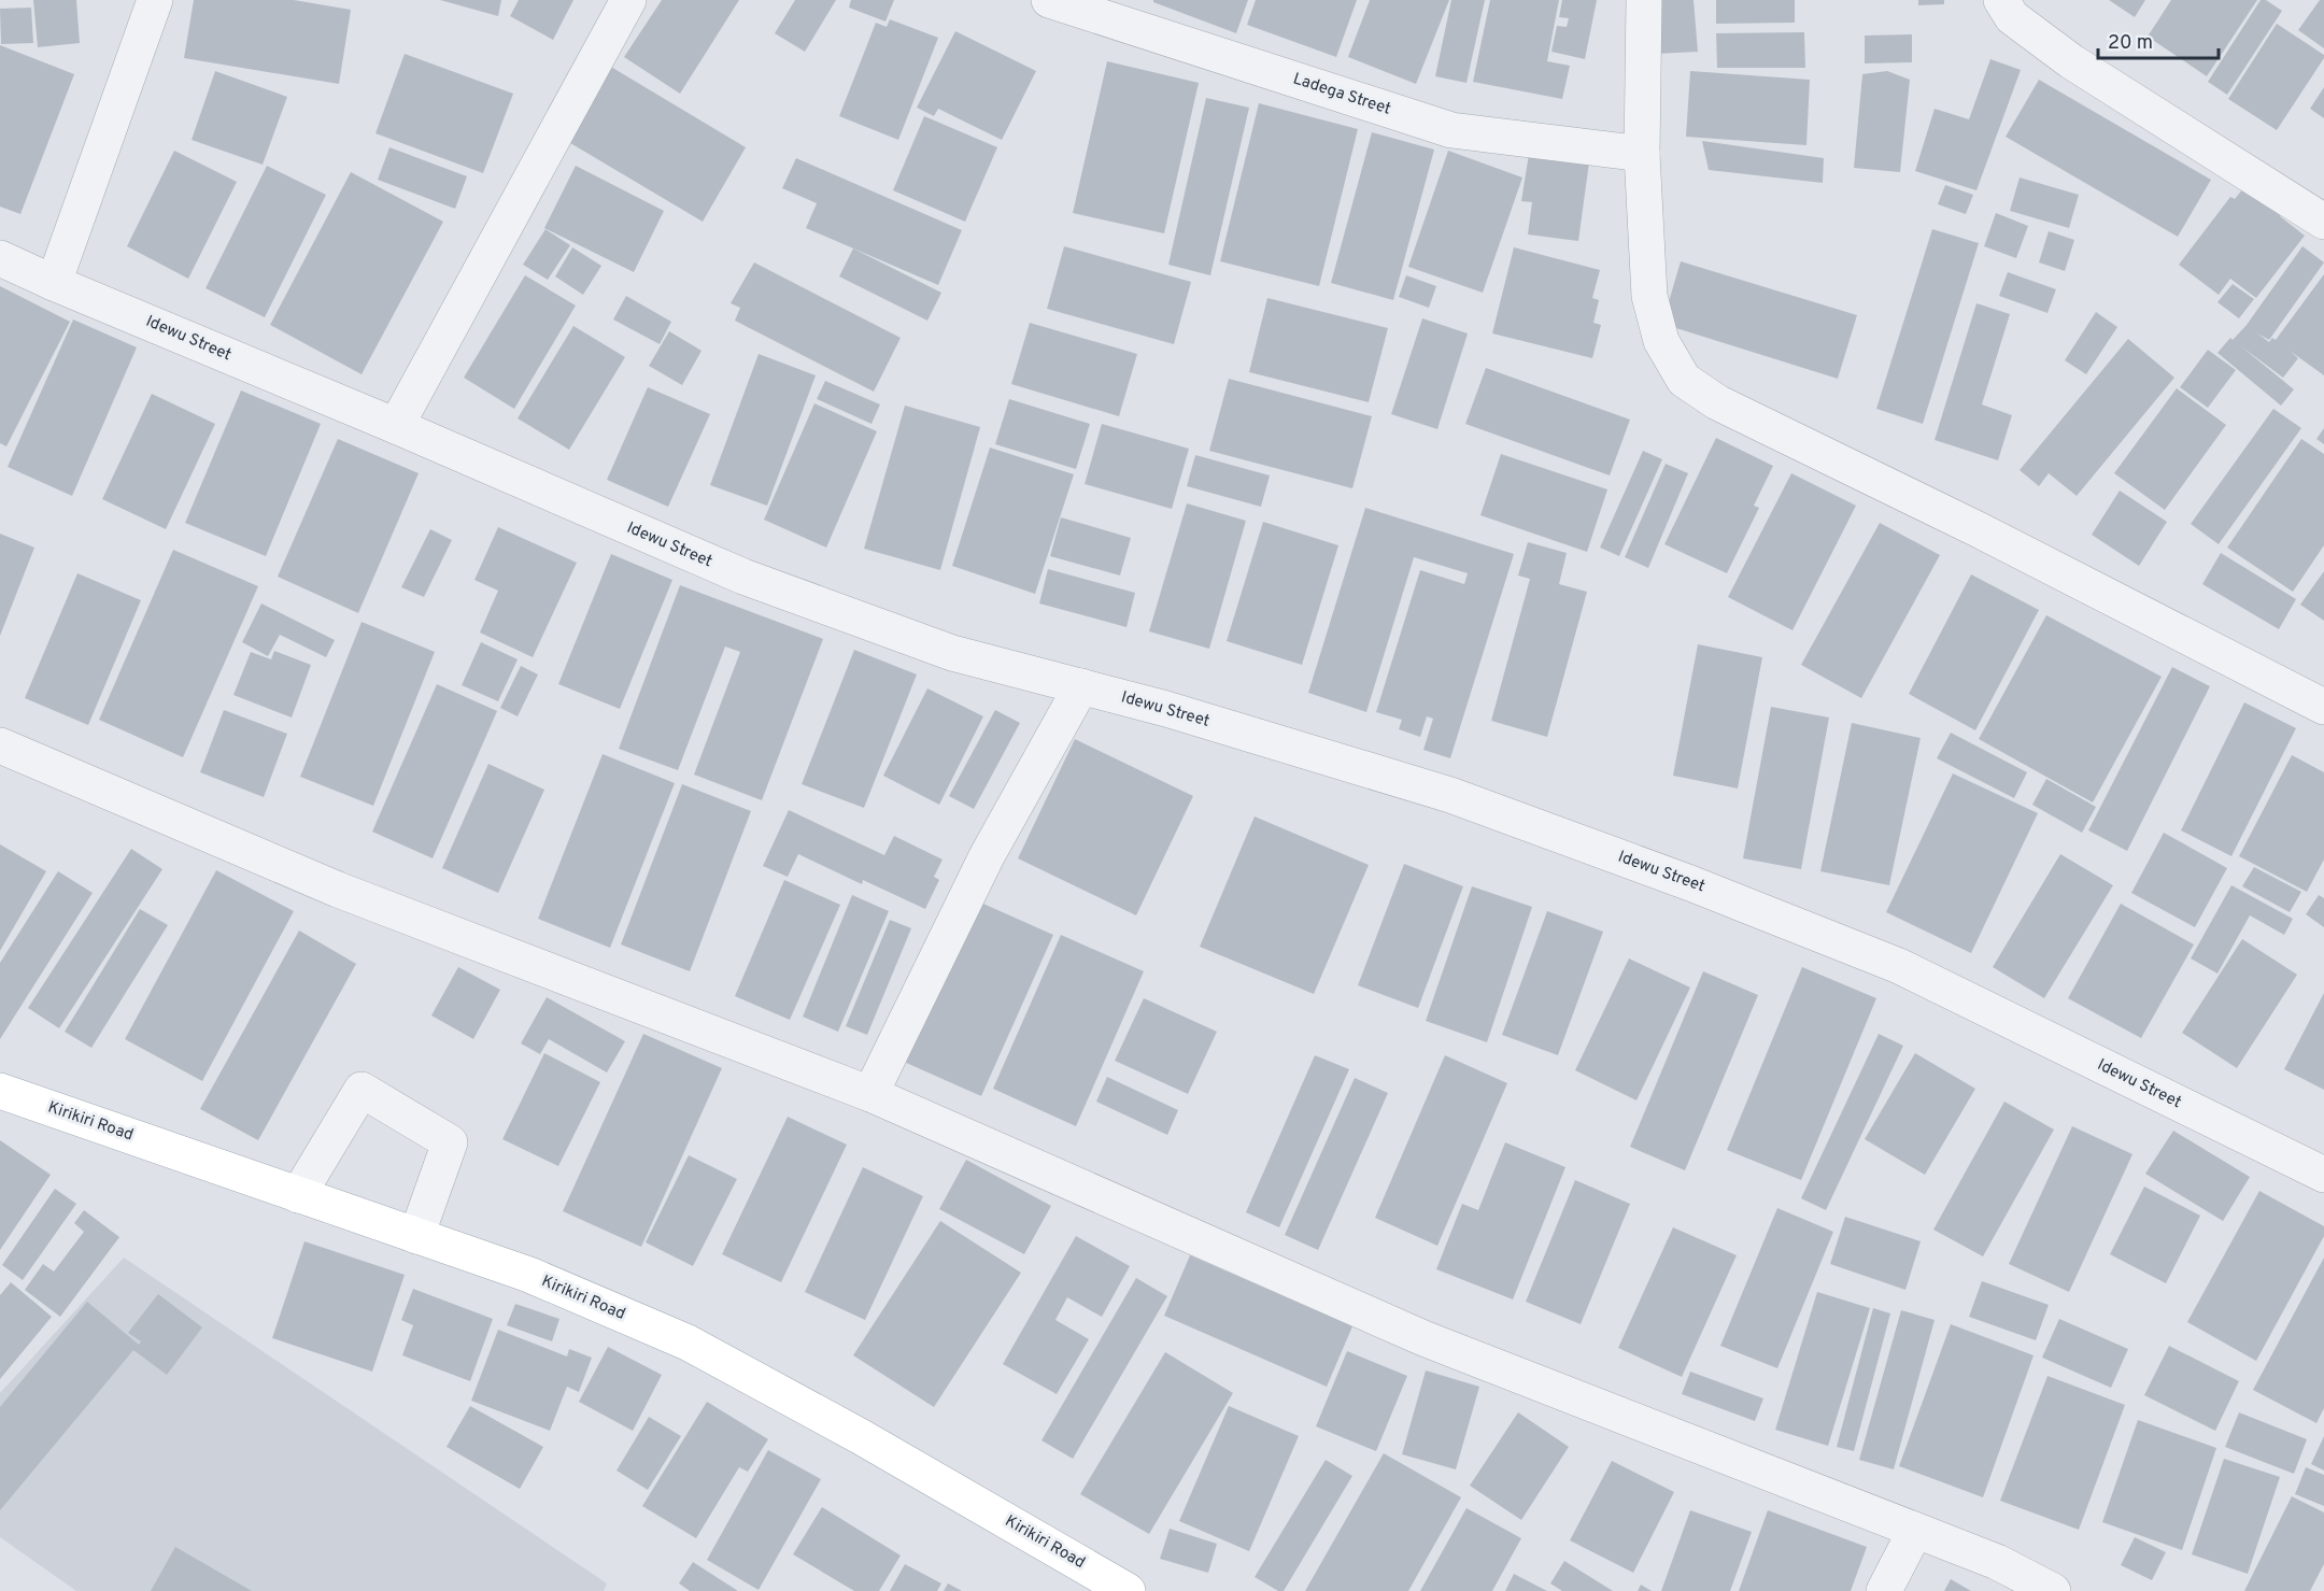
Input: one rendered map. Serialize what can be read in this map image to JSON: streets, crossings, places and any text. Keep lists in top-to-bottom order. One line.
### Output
{"streets":{"main road":["Kirikiri Road"],"street":["Ladega Street","Idewu Street"]},"scale_bar":"20 m"}
